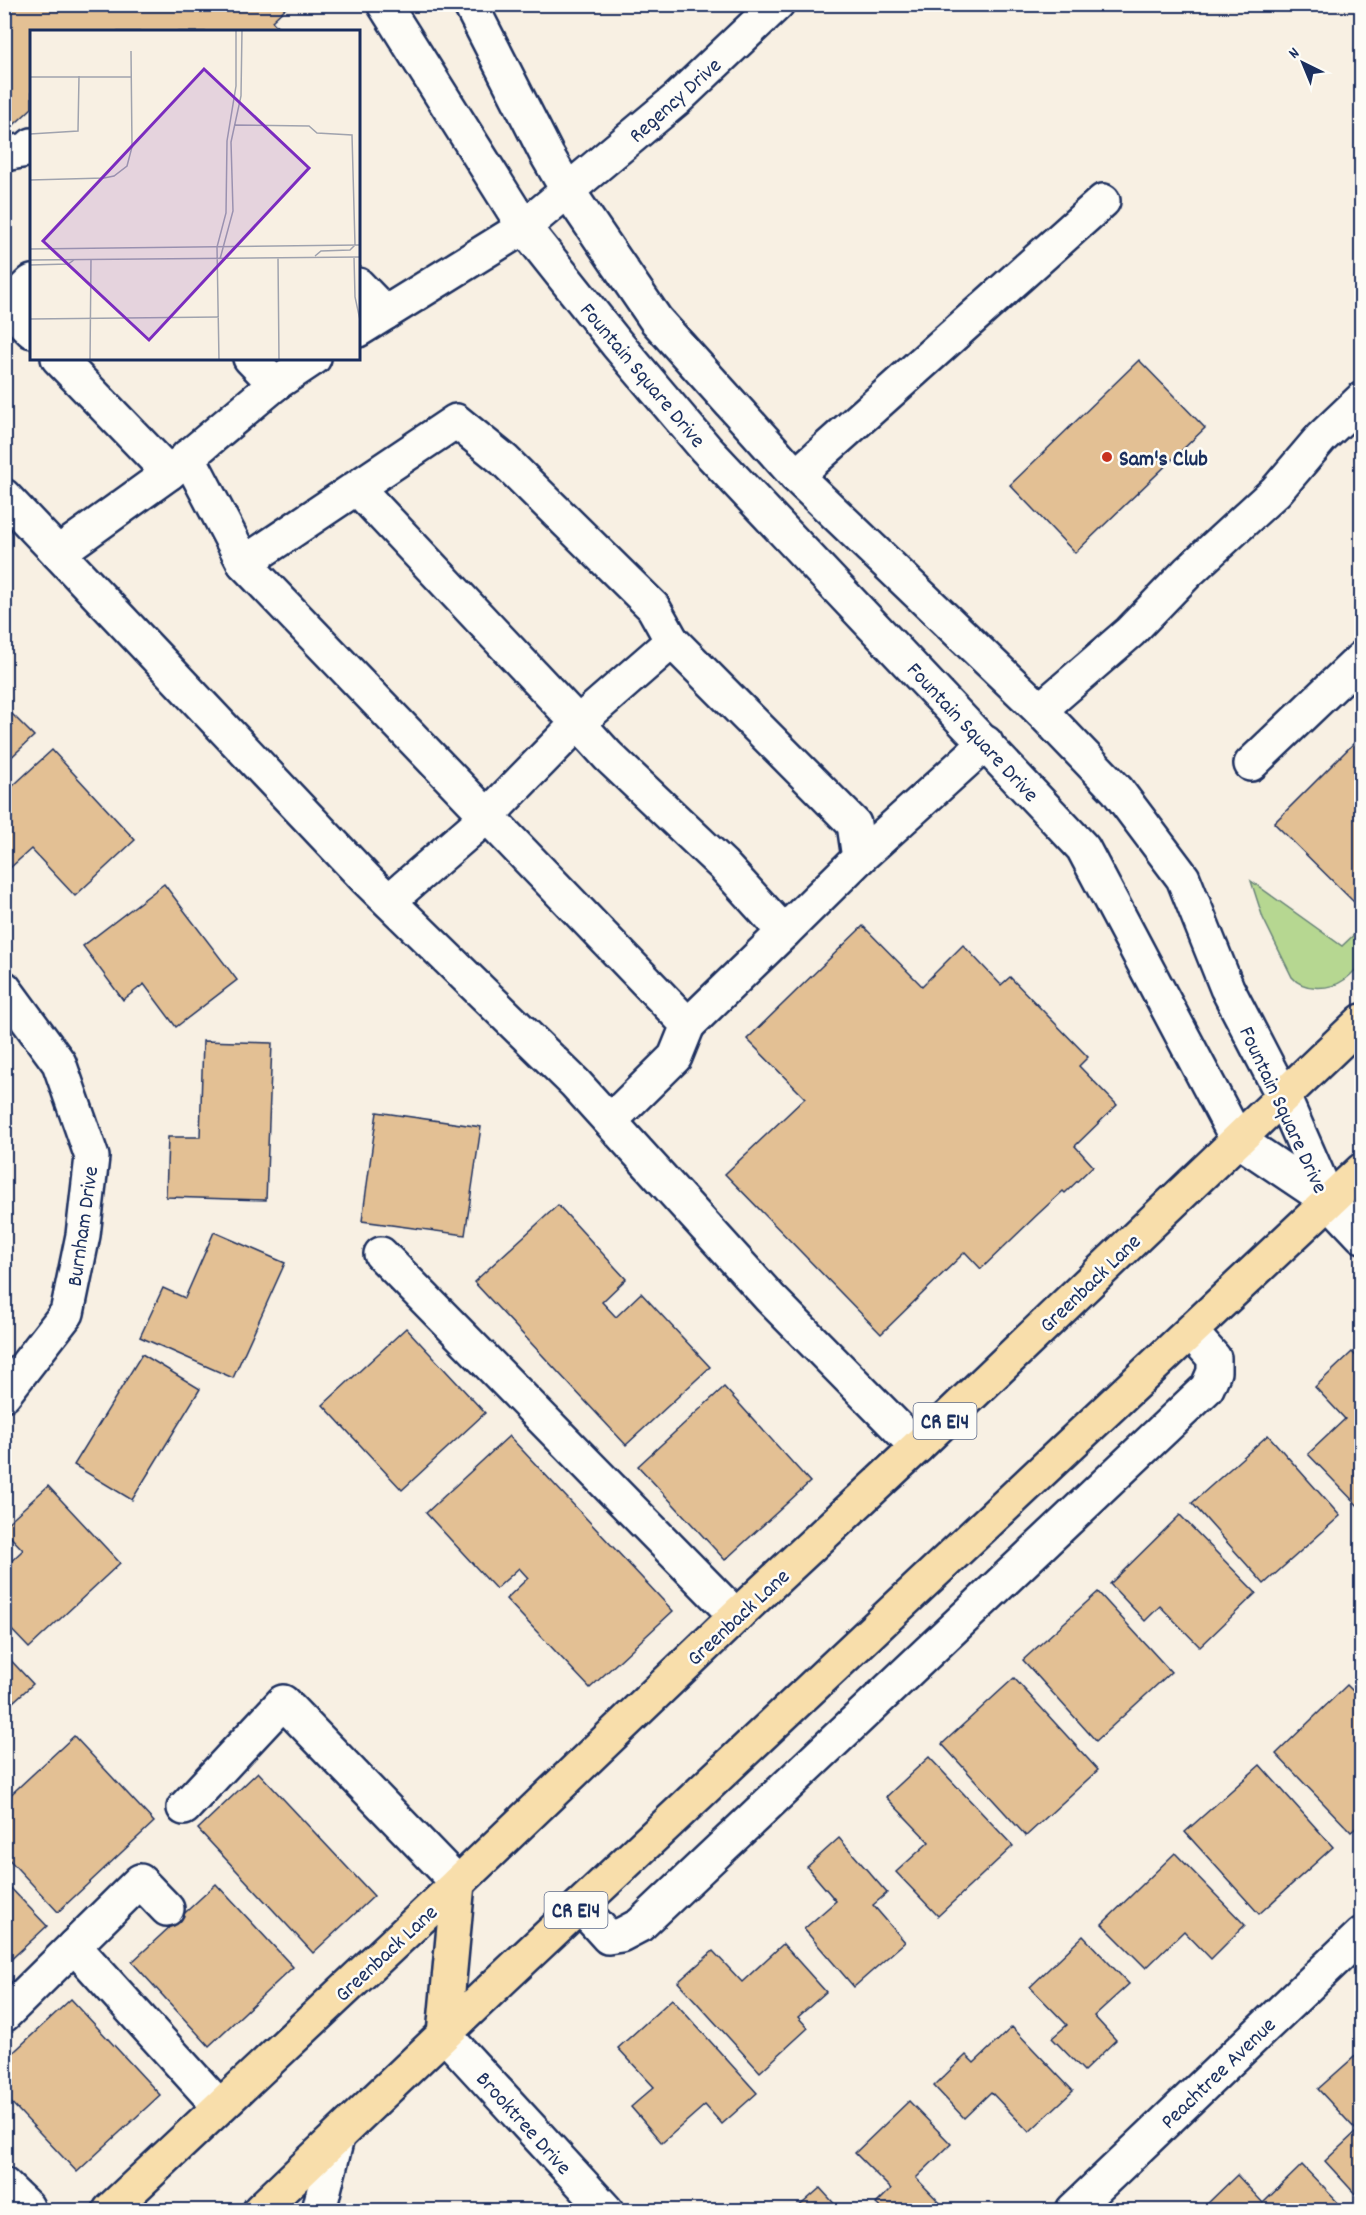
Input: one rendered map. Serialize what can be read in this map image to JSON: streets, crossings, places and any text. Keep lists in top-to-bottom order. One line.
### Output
{"streets":{"main road":["Greenback Lane","CR E14"],"street":["Regency Drive","Fountain Square Drive","Burnham Drive","Peachtree Avenue","Brooktree Drive"]},"crossings":[["Regency Drive","Fountain Square Drive"],["Fountain Square Drive","Greenback Lane"],["Fountain Square Drive","CR E14"],["CR E14","Brooktree Drive"]],"places":["Sam's Club"],"north":"top left"}
